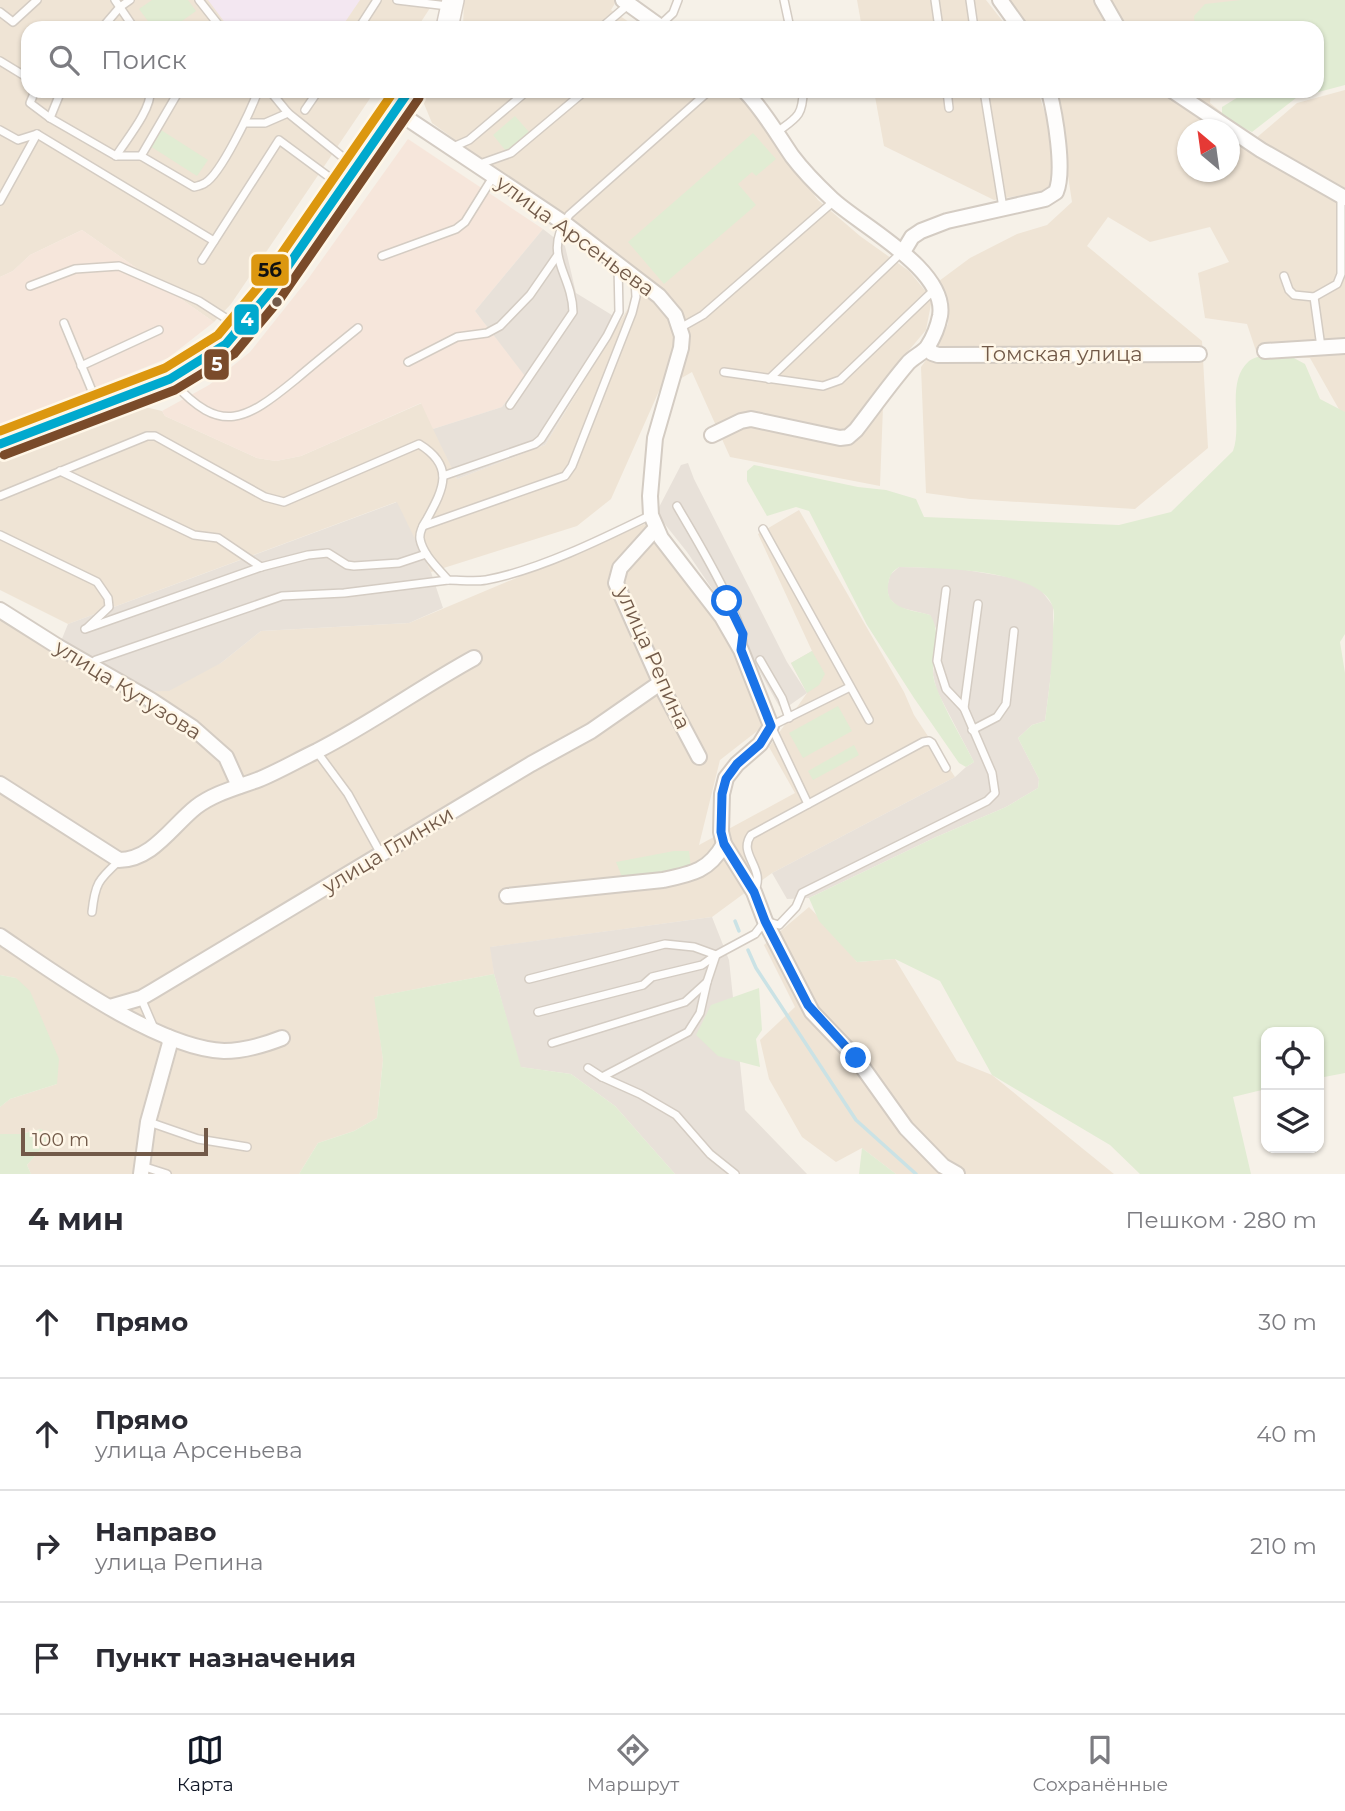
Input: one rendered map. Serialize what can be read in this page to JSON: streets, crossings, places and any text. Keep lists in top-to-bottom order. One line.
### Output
{"streets":{"street":["улица Арсеньева","Томская улица","улица Репина","улица Кутузова","улица Глинки"]},"crossings":[["улица Репина","улица Глинки"]],"lines":["transit line 4","transit line 5","transit line 5б"],"scale_bar":"100 m","north":"top left","page":{"search":"Поиск","scale":"100 m","heading":["4 мин","Пешком · 280 m"],"list":[["Прямо","30 m"],["Прямо","улица Арсеньева","40 m"],["Направо","улица Репина","210 m"],"Пункт назначения"],"nav":["Карта","Маршрут","Сохранённые"]}}
